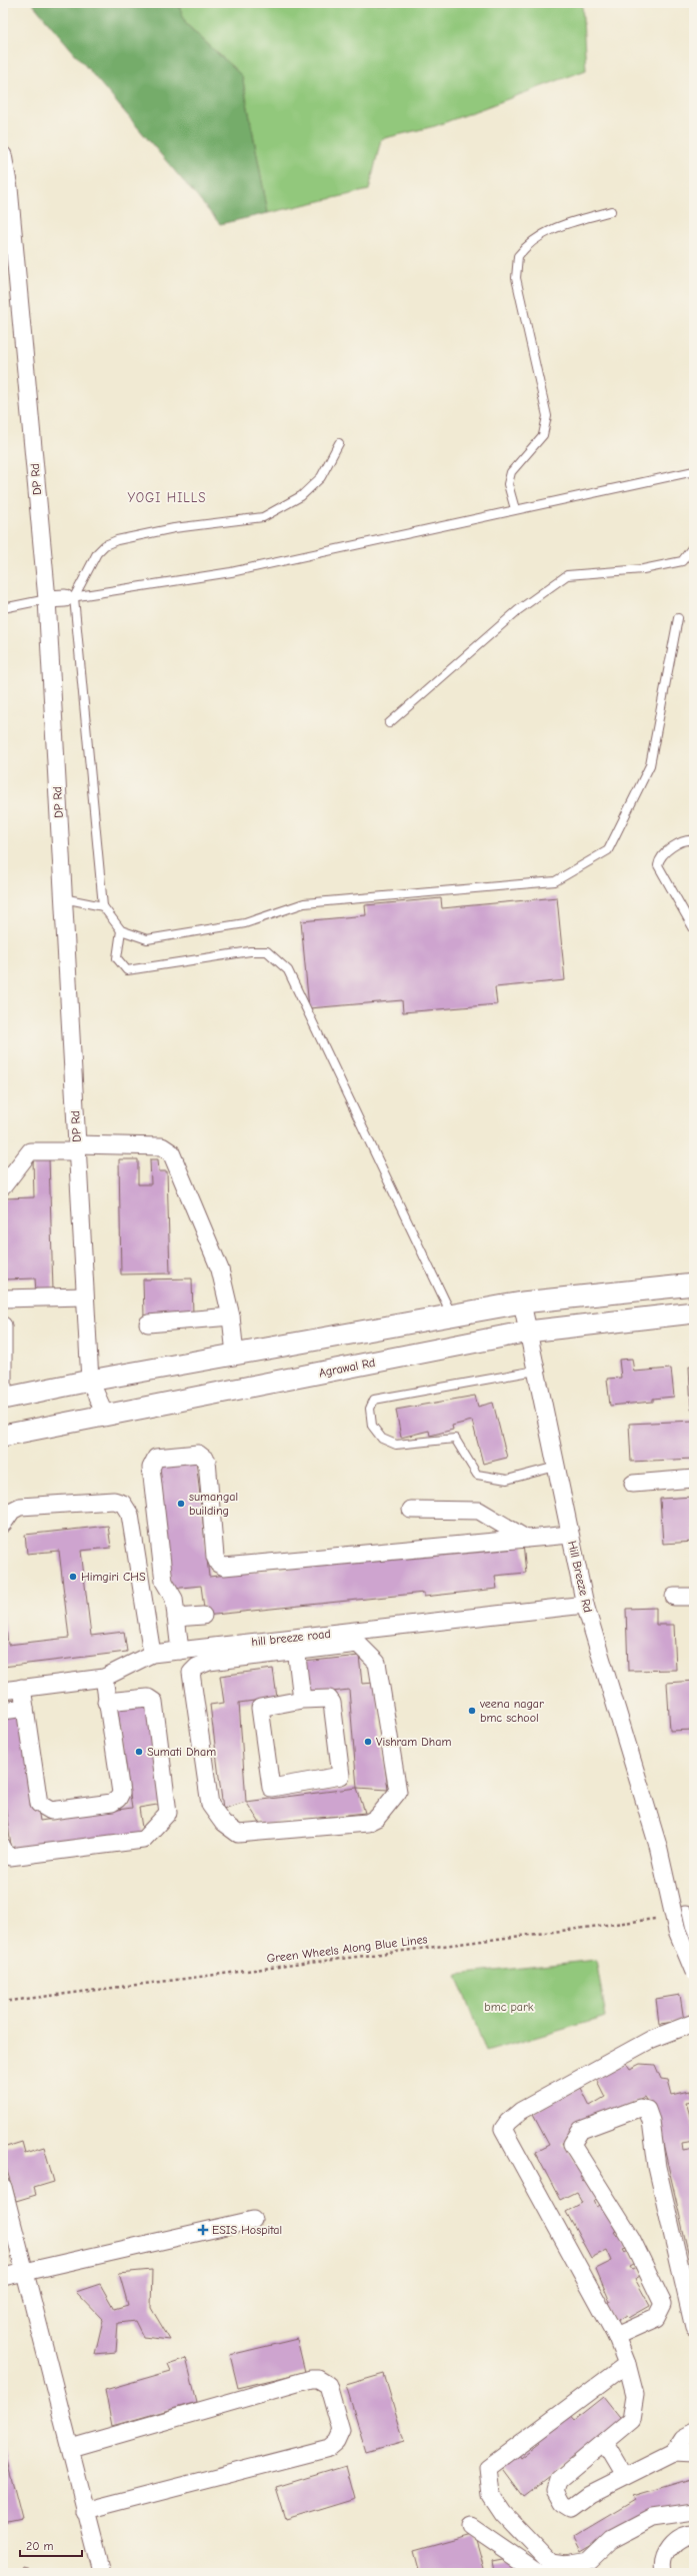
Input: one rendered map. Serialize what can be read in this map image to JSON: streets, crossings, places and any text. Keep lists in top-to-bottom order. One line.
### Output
{"streets":{"street":["DP Rd","Agrawal Rd","Hill Breeze Rd","hill breeze road"],"path":["Green Wheels Along Blue Lines"]},"crossings":[["DP Rd","Agrawal Rd"],["Agrawal Rd","Hill Breeze Rd"],["Hill Breeze Rd","hill breeze road"]],"districts":["YOGI HILLS"],"parks":["bmc park"],"places":{"other":["sumangal building","Himgiri CHS","veena nagar bmc school","Vishram Dham","Sumati Dham"],"health":["ESIS Hospital"]},"scale_bar":"20 m"}
